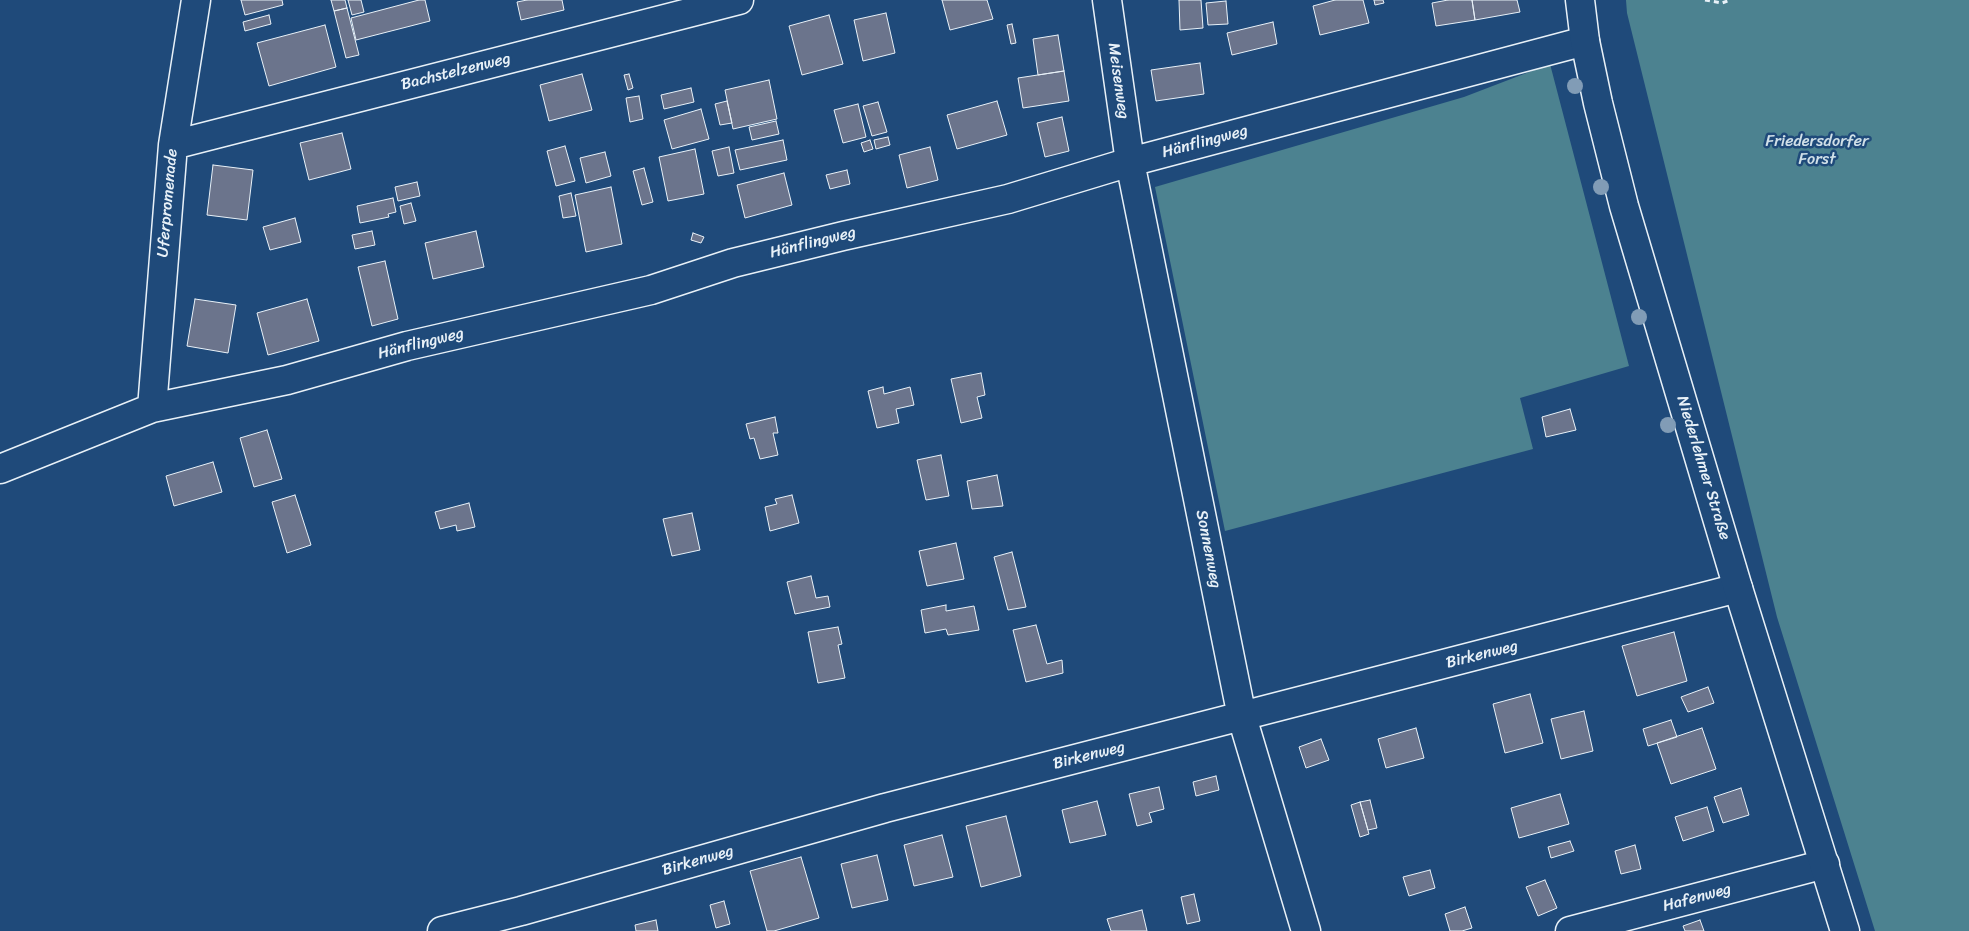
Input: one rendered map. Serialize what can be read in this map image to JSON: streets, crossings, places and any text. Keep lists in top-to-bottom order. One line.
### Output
{"streets":{"street":["Bachstelzenweg","Meisenweg","Hänflingweg","Uferpromenade","Niederlehmer Straße","Sonnenweg","Birkenweg","Hafenweg"]},"crossings":[["Bachstelzenweg","Uferpromenade"],["Meisenweg","Hänflingweg"],["Meisenweg","Sonnenweg"],["Hänflingweg","Uferpromenade"],["Hänflingweg","Niederlehmer Straße"],["Hänflingweg","Sonnenweg"],["Niederlehmer Straße","Birkenweg"],["Niederlehmer Straße","Hafenweg"],["Sonnenweg","Birkenweg"]],"parks":["Friedersdorfer Forst"]}
